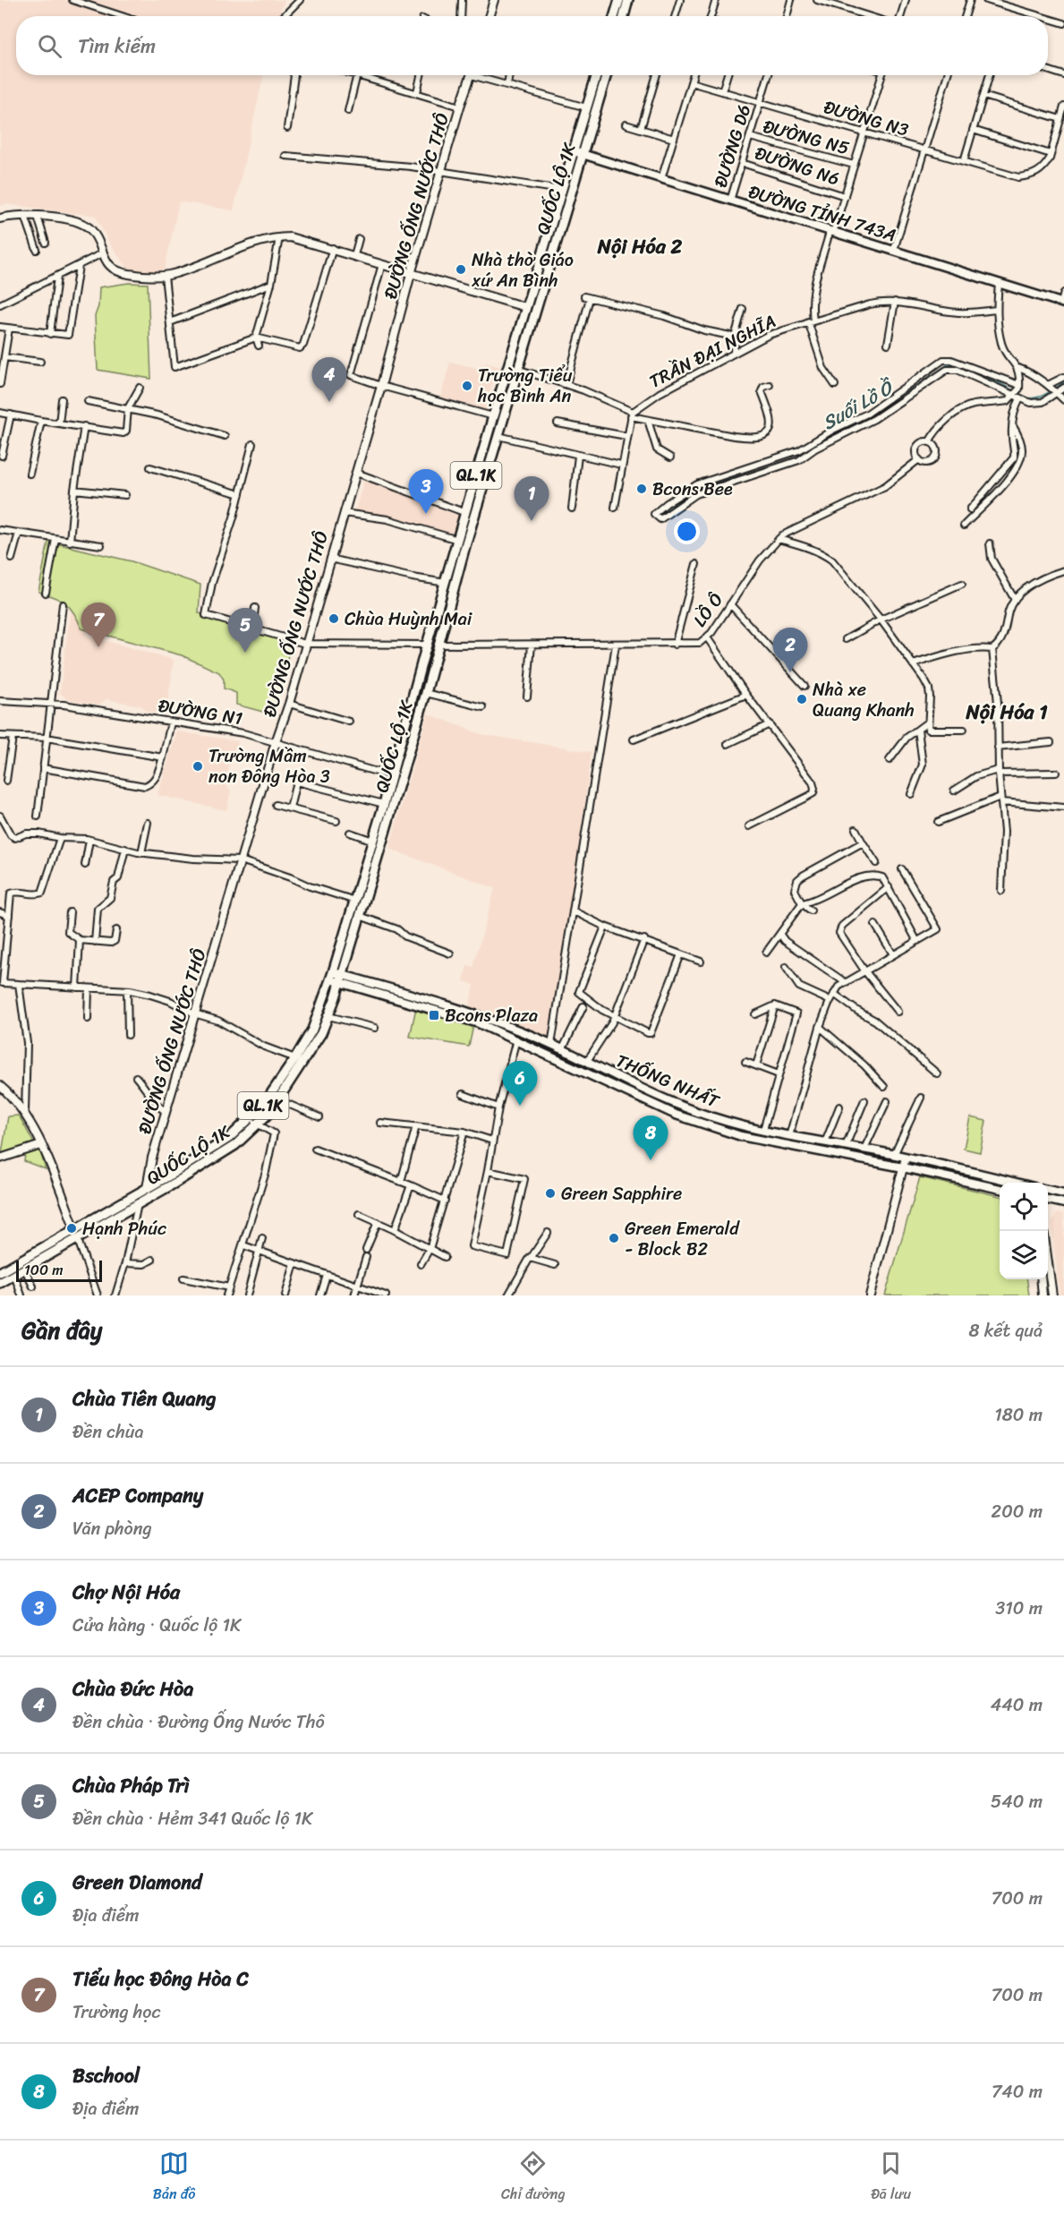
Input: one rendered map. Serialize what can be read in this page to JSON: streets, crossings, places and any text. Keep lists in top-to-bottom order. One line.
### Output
{"streets":{"main road":["QUỐC LỘ 1K","ĐƯỜNG TỈNH 743A","QL.1K","THỐNG NHẤT"],"street":["ĐƯỜNG N3","ĐƯỜNG N5","ĐƯỜNG D6","ĐƯỜNG N6","ĐƯỜNG ỐNG NƯỚC THÔ","TRẦN ĐẠI NGHĨA","LỒ Ô","ĐƯỜNG N1"]},"crossings":[["ĐƯỜNG N3","ĐƯỜNG D6"],["ĐƯỜNG N5","ĐƯỜNG D6"],["ĐƯỜNG D6","ĐƯỜNG N6"],["ĐƯỜNG D6","ĐƯỜNG TỈNH 743A"],["QUỐC LỘ 1K","ĐƯỜNG ỐNG NƯỚC THÔ"],["QUỐC LỘ 1K","ĐƯỜNG TỈNH 743A"],["QUỐC LỘ 1K","LỒ Ô"],["QUỐC LỘ 1K","ĐƯỜNG N1"],["QUỐC LỘ 1K","THỐNG NHẤT"],["ĐƯỜNG ỐNG NƯỚC THÔ","ĐƯỜNG N1"]],"districts":["Nội Hóa 2","Nội Hóa 1"],"water":["Suối Lồ Ồ"],"places":{"other":["Nhà thờ Giáo xứ An Bình","Trường Tiểu học Bình An","Bcons Bee","Chùa Huỳnh Mai","Nhà xe Quang Khanh","Trường Mầm non Đông Hòa 3","Green Sapphire","Hạnh Phúc","Green Emerald - Block B2"],"transit":["Bcons Plaza"]},"scale_bar":"100 m","page":{"search":"Tìm kiếm","pins":["4","3","1","7","5","2","6","8"],"scale":"100 m","heading":["Gần đây","8 kết quả"],"list":[{"mark":"1","name":"Chùa Tiên Quang","note":"Đền chùa","value":"180 m"},{"mark":"2","name":"ACEP Company","note":"Văn phòng","value":"200 m"},{"mark":"3","name":"Chợ Nội Hóa","note":"Cửa hàng · Quốc lộ 1K","value":"310 m"},{"mark":"4","name":"Chùa Đức Hòa","note":"Đền chùa · Đường Ống Nước Thô","value":"440 m"},{"mark":"5","name":"Chùa Pháp Trì","note":"Đền chùa · Hẻm 341 Quốc lộ 1K","value":"540 m"},{"mark":"6","name":"Green Diamond","note":"Địa điểm","value":"700 m"},{"mark":"7","name":"Tiểu học Đông Hòa C","note":"Trường học","value":"700 m"},{"mark":"8","name":"Bschool","note":"Địa điểm","value":"740 m"}],"nav":["Bản đồ","Chỉ đường","Đã lưu"]}}
